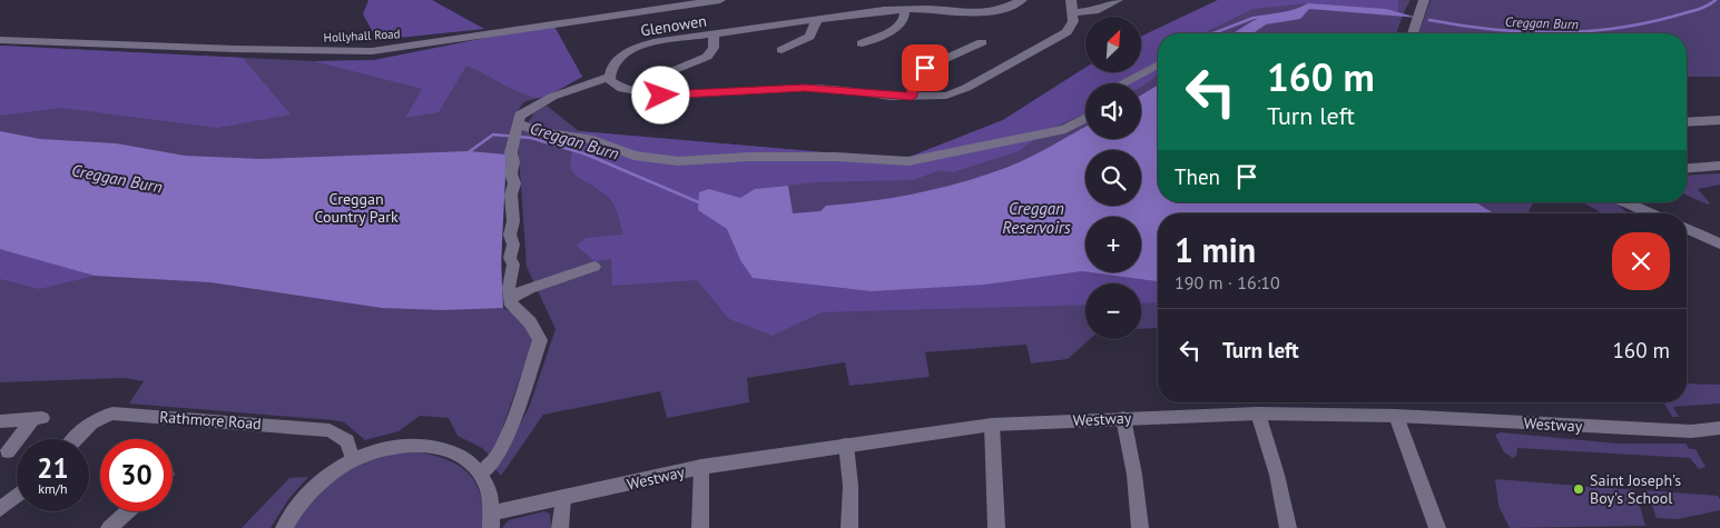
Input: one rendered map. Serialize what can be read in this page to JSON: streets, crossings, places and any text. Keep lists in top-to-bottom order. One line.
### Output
{"streets":{"street":["Glenowen","Hollyhall Road","Westway","Rathmore Road"]},"water":["Creggan Burn","Creggan Reservoirs"],"parks":["Creggan Country Park"],"places":["Saint Joseph's Boy's School"],"north":"top right","page":{"map_buttons":["+","−"],"turn":["160 m","Turn left"],"then":"Then","heading":["1 min","190 m · 16:10"],"list":[{"name":"Turn left","value":"160 m"}],"speed":"21 km/h","limit":"30"}}
